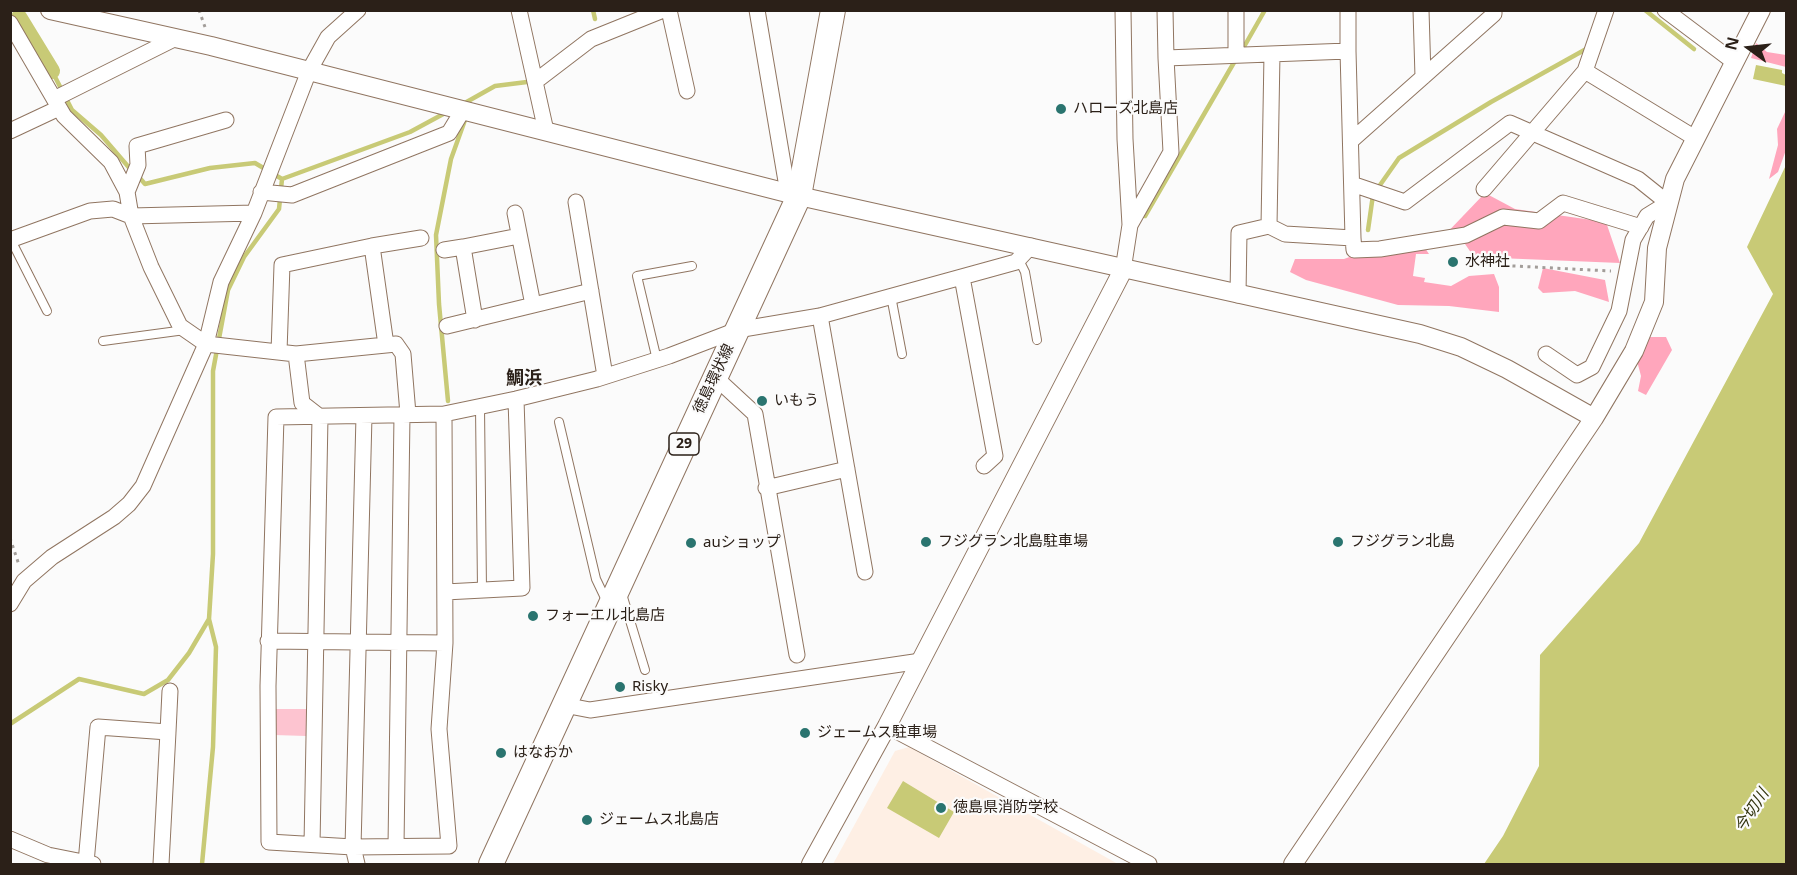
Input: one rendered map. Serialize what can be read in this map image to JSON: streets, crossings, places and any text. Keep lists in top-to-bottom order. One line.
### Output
{"streets":{"main road":["徳島環状線","29"]},"districts":["鯛浜"],"water":["今切川"],"places":["ハローズ北島店","水神社","いもう","フジグラン北島駐車場","フジグラン北島","auショップ","フォーエル北島店","Risky","ジェームス駐車場","はなおか","徳島県消防学校","ジェームス北島店"],"north":"left"}
